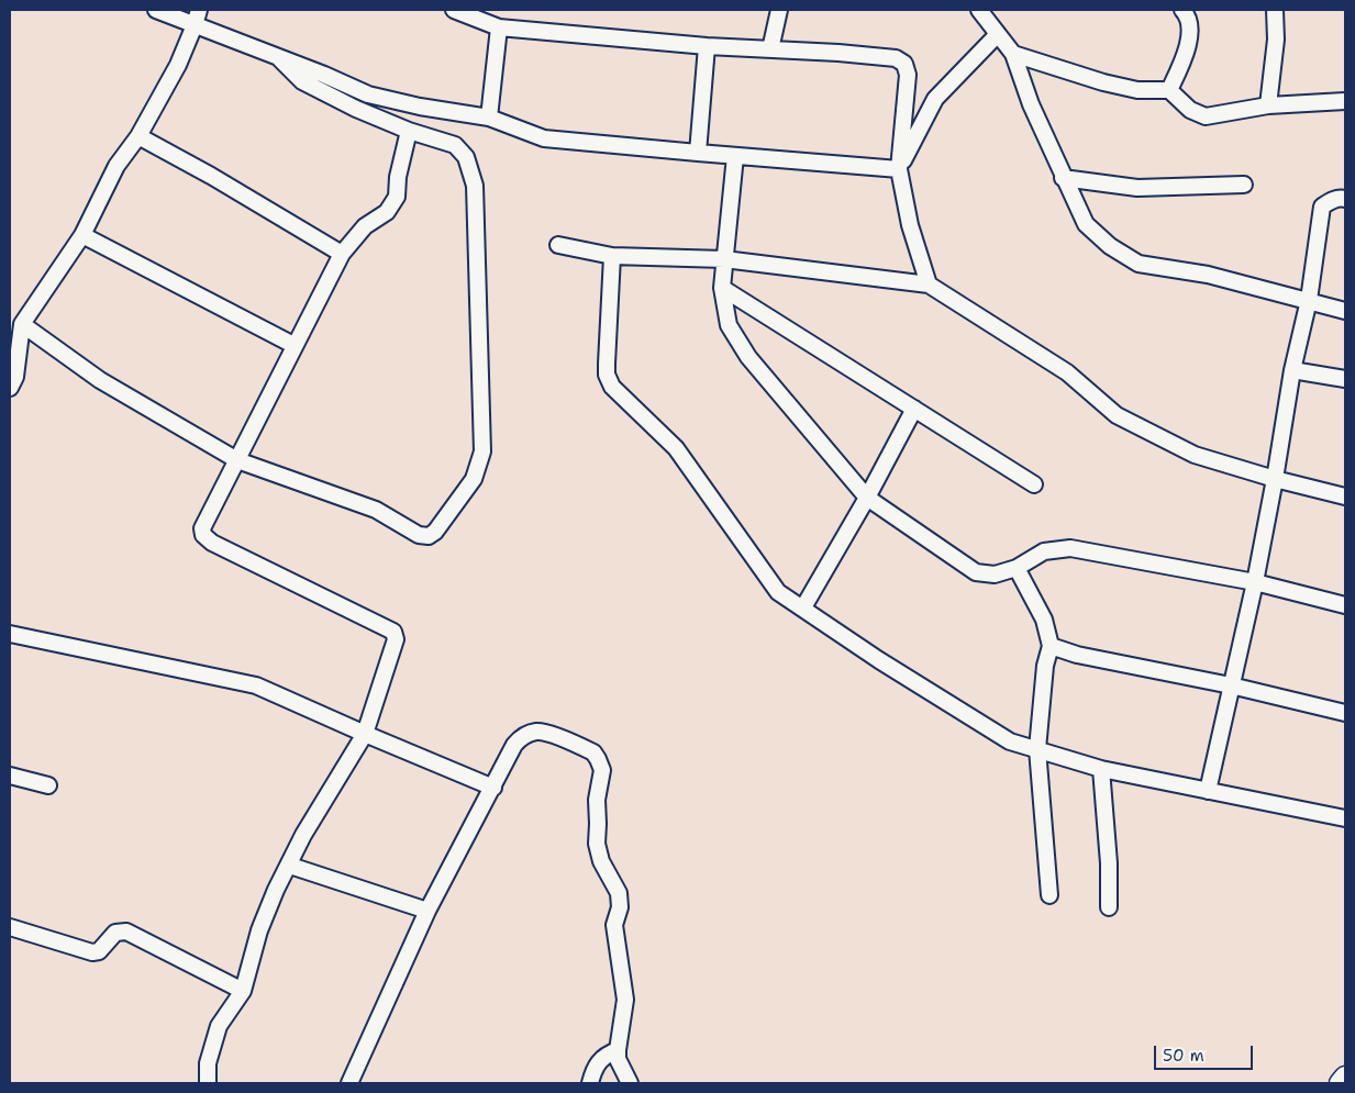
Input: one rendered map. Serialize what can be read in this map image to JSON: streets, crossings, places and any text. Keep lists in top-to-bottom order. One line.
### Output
{"scale_bar":"50 m"}
